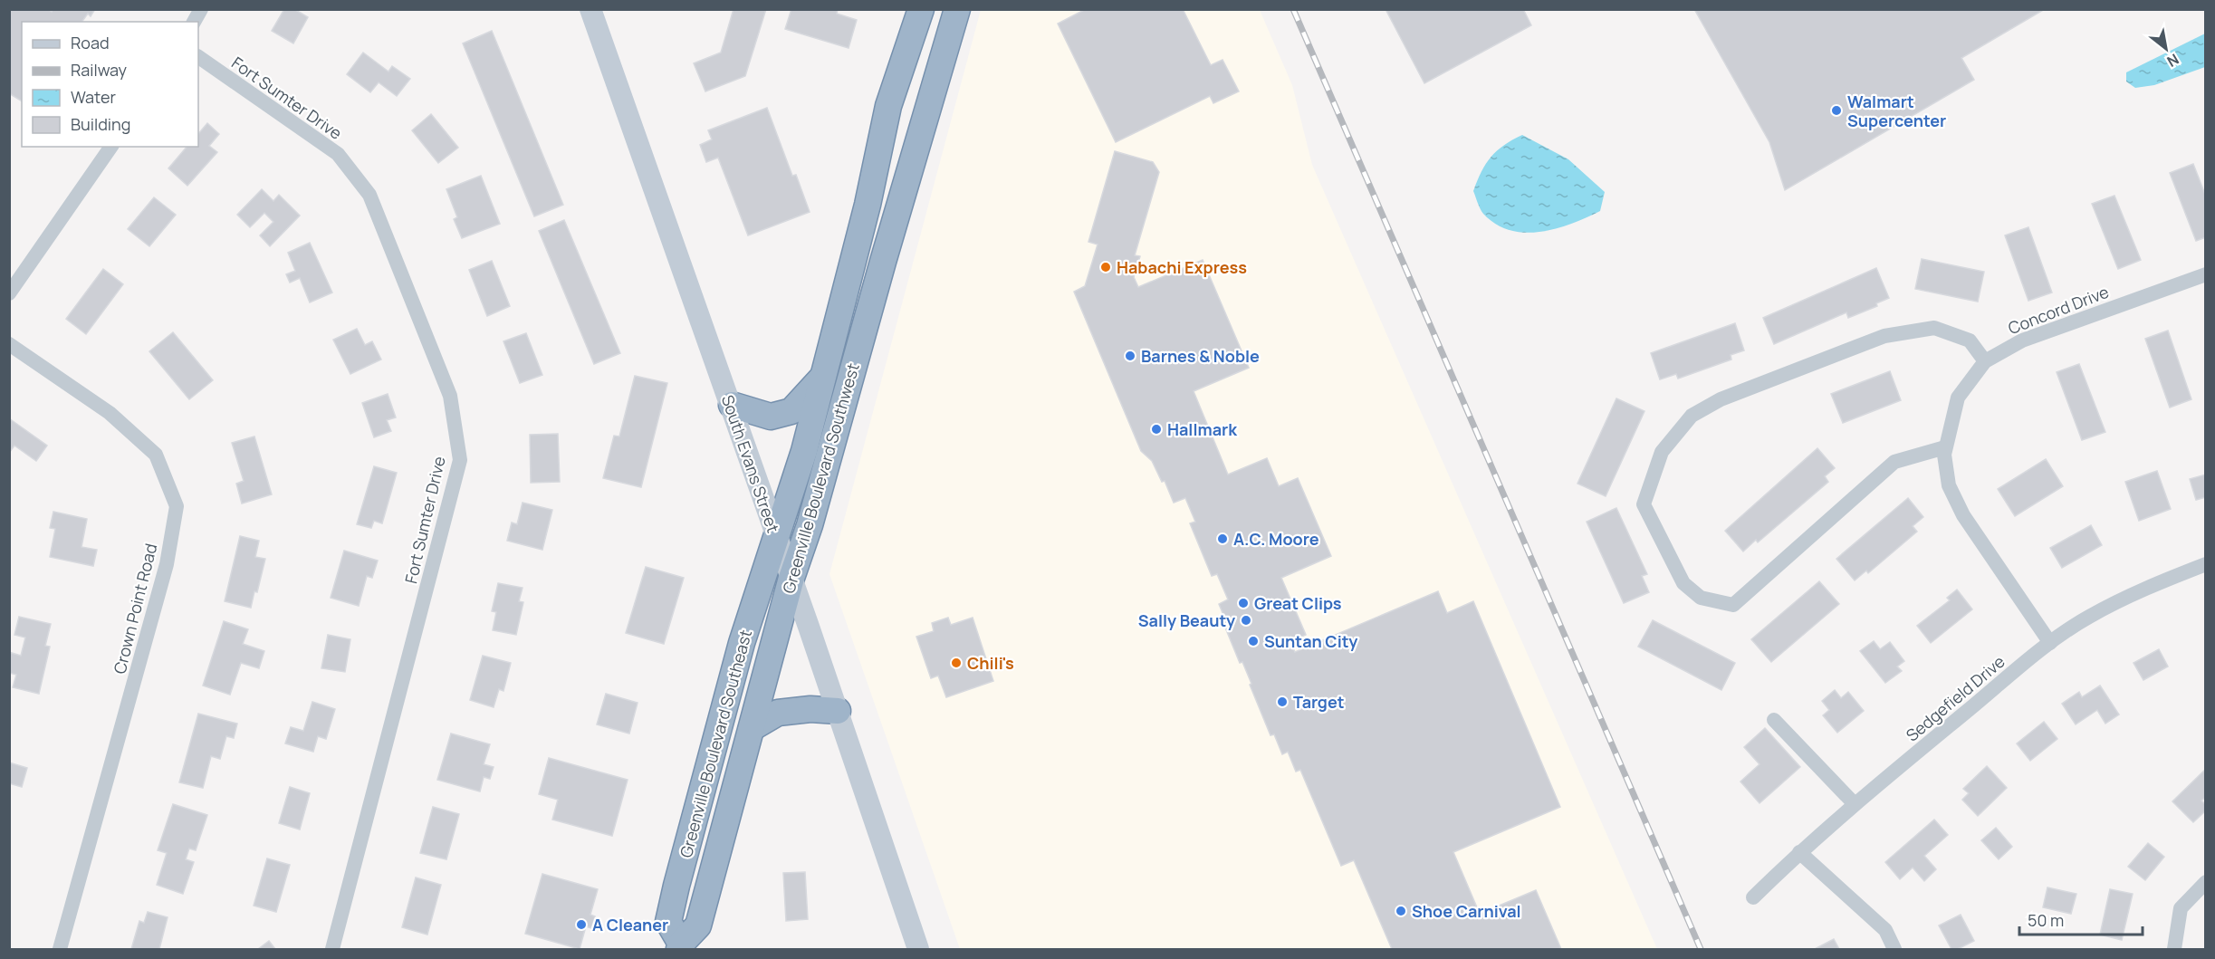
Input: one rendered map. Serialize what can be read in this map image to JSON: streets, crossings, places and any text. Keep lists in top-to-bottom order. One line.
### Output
{"streets":{"highway":["Greenville Boulevard Southwest","Greenville Boulevard Southeast"],"main road":["South Evans Street"],"street":["Fort Sumter Drive","Concord Drive","Crown Point Road","Sedgefield Drive"]},"crossings":[["Concord Drive","Sedgefield Drive"],["South Evans Street","Greenville Boulevard Southwest"],["South Evans Street","Greenville Boulevard Southeast"],["Greenville Boulevard Southwest","Greenville Boulevard Southeast"]],"places":["Walmart Supercenter","Habachi Express","Barnes & Noble","Hallmark","A.C. Moore","Great Clips","Sally Beauty","Suntan City","Chili's","Target","Shoe Carnival","A Cleaner"],"legend":["Road","Railway","Water","Building"],"scale_bar":"50 m","north":"bottom right"}
